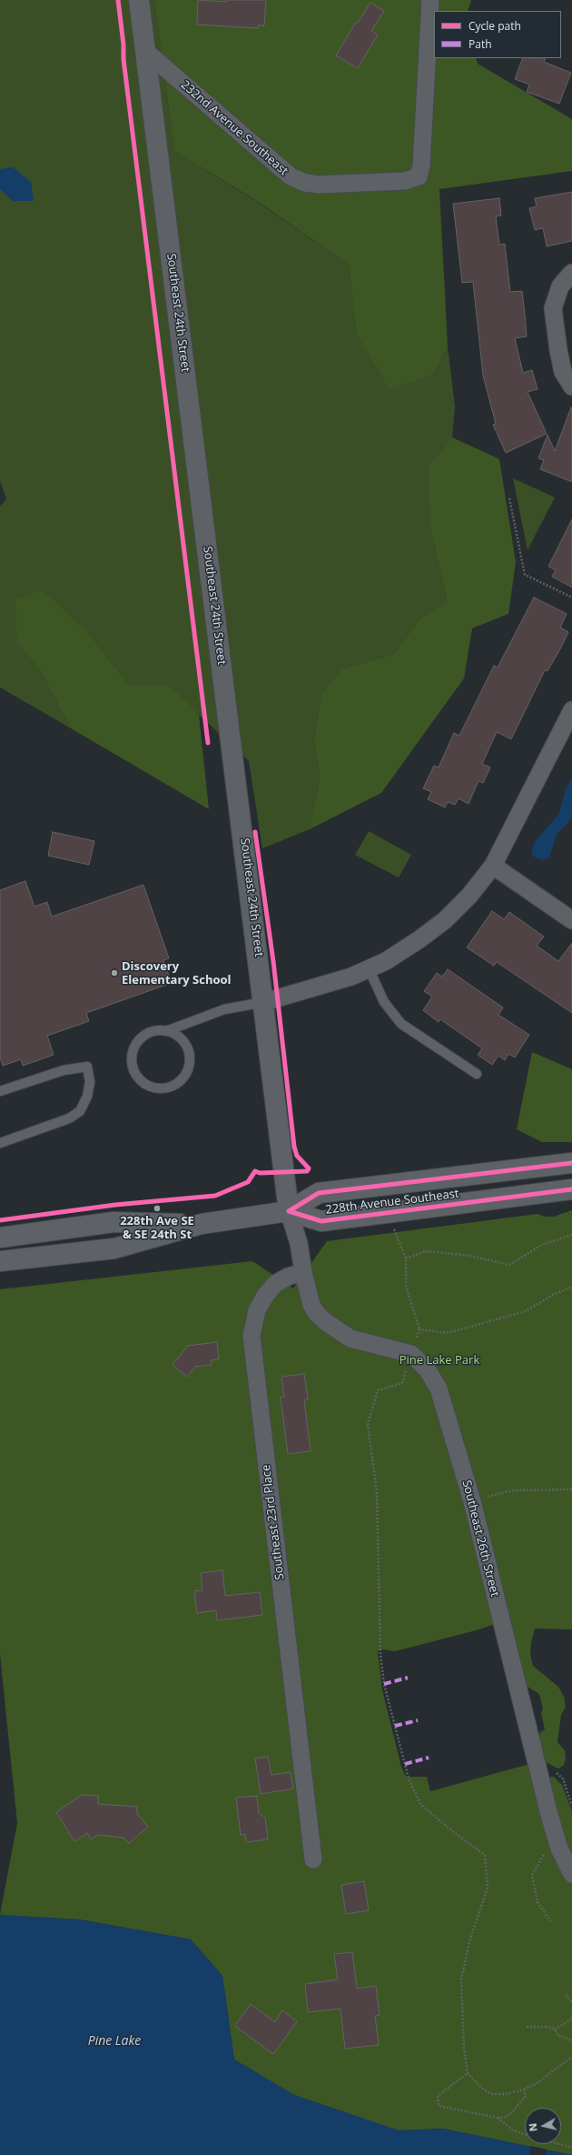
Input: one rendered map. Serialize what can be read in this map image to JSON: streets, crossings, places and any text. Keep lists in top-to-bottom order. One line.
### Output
{"streets":{"street":["232nd Avenue Southeast","Southeast 24th Street","228th Avenue Southeast","Southeast 23rd Place","Southeast 26th Street"]},"crossings":[["232nd Avenue Southeast","Southeast 24th Street"],["Southeast 24th Street","228th Avenue Southeast"]],"water":["Pine Lake"],"parks":["Pine Lake Park"],"places":["Discovery Elementary School","228th Ave SE & SE 24th St"],"legend":["Cycle path","Path"],"north":"left"}
